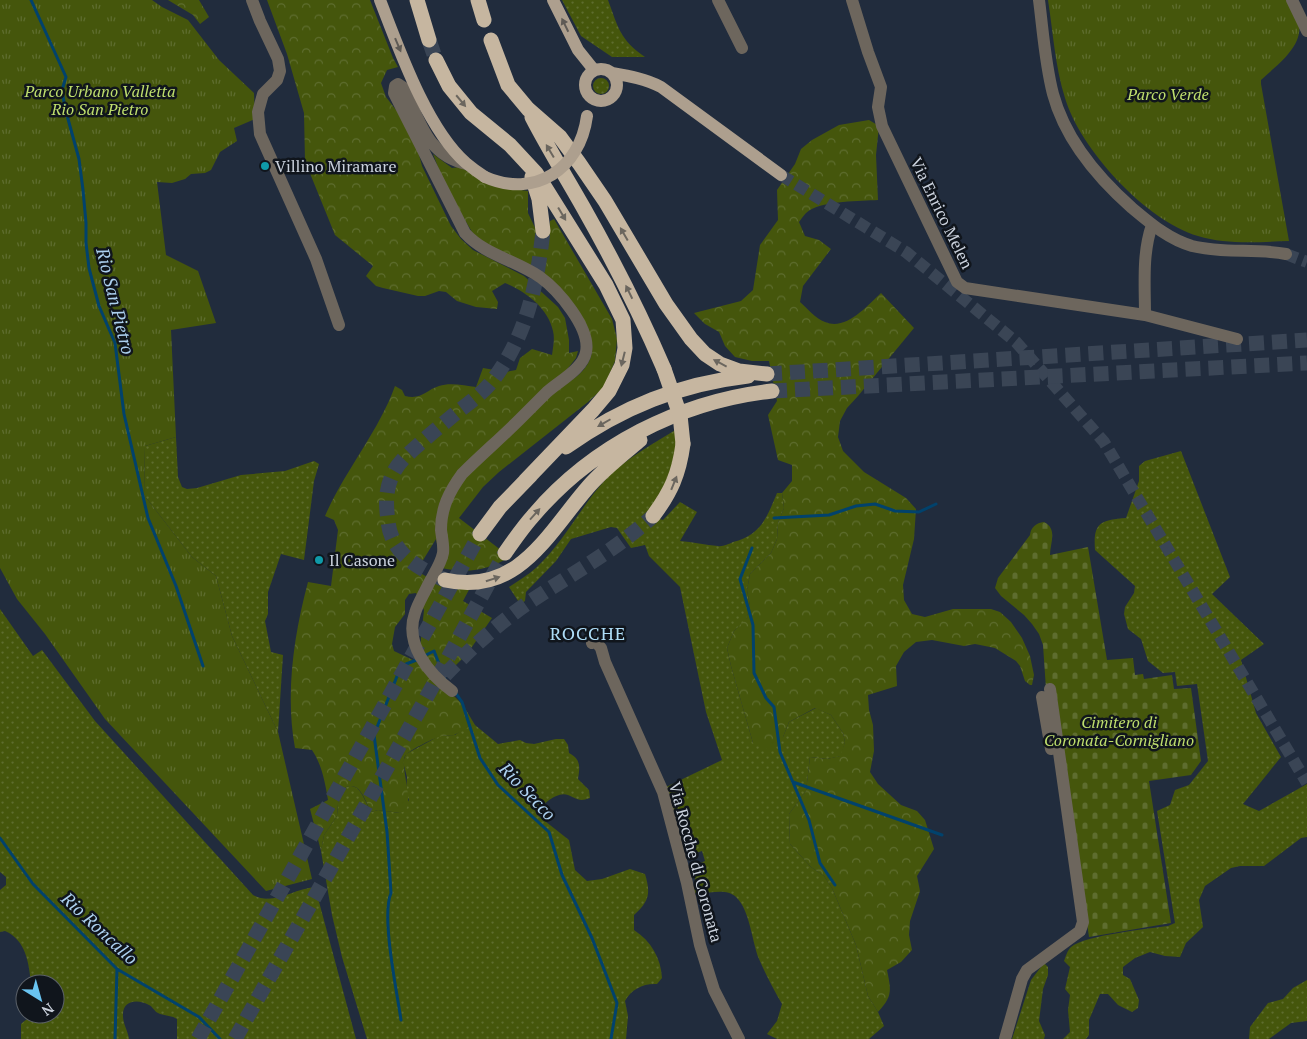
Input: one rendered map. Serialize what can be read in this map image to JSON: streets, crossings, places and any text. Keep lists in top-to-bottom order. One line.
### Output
{"streets":{"street":["Via Enrico Melen","Via Rocche di Coronata"]},"districts":["ROCCHE"],"water":["Rio San Pietro","Rio Secco","Rio Roncallo"],"parks":["Parco Urbano Valletta Rio San Pietro","Parco Verde","Cimitero di Coronata-Cornigliano"],"places":["Villino Miramare","Il Casone"],"north":"bottom right"}
